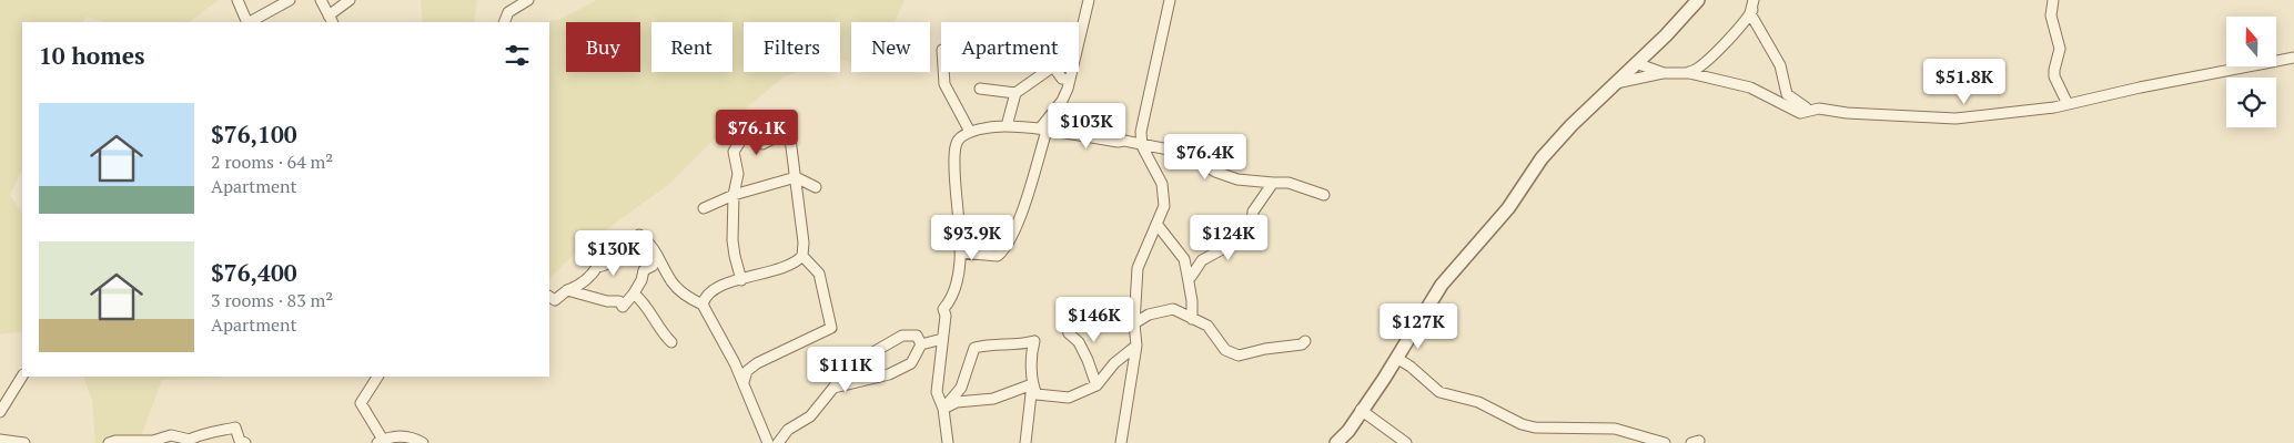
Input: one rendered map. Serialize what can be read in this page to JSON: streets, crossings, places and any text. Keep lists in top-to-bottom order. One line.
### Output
{"north":"top","page":{"chip":["Buy","Rent","Filters","New","Apartment"],"heading":"10 homes","price":["$51.8K","$103K","$76.1K","$76.4K","$93.9K","$124K","$130K","$146K","$127K","$111K"],"list":[{"name":"$76,100","note":"2 rooms · 64 m² · Apartment"},{"name":"$76,400","note":"3 rooms · 83 m² · Apartment"}]}}
